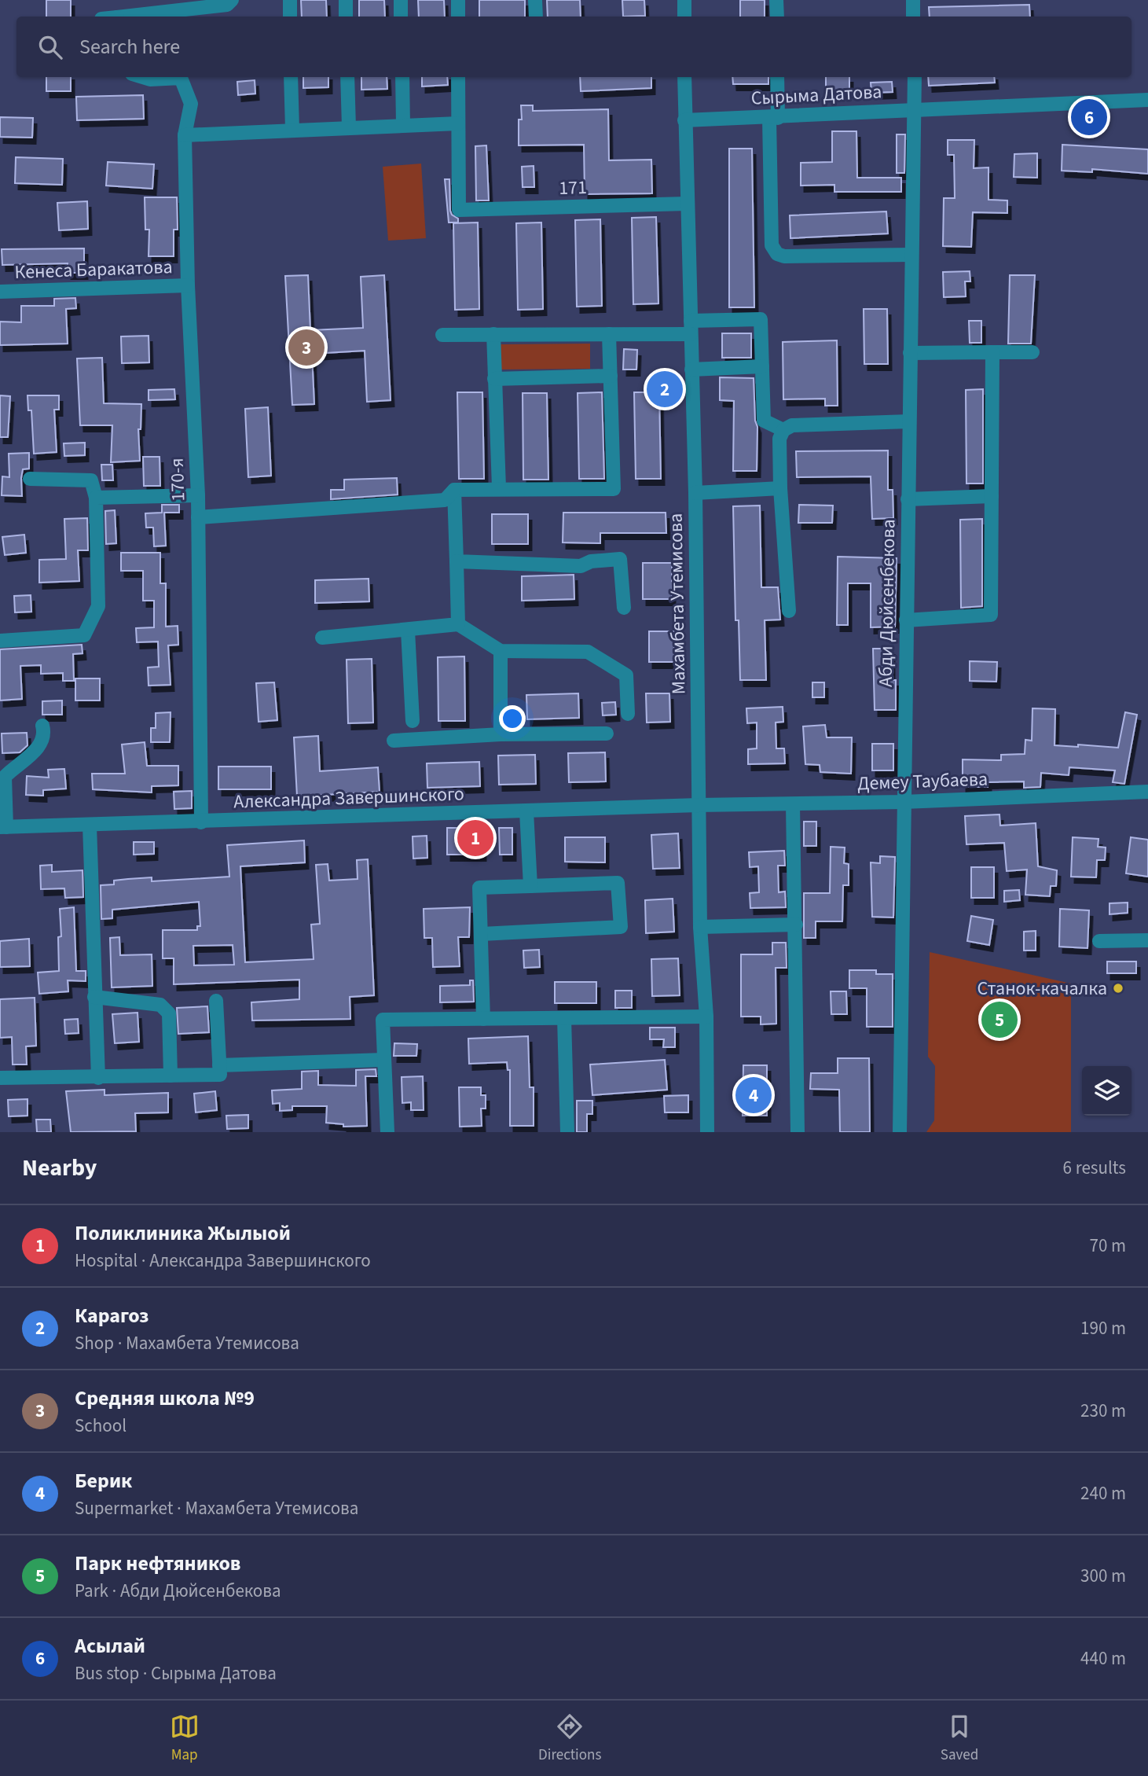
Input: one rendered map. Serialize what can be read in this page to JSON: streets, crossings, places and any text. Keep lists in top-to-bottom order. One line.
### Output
{"streets":{"street":["Сырыма Датова","171","Кенеса Баракатова","170-я","Абди Дюйсенбекова","Махамбета Утемисова","Демеу Таубаева","Александра Завершинского"]},"crossings":[["Сырыма Датова","Абди Дюйсенбекова"],["Сырыма Датова","Махамбета Утемисова"],["171","Махамбета Утемисова"],["Кенеса Баракатова","170-я"],["170-я","Александра Завершинского"],["Абди Дюйсенбекова","Демеу Таубаева"],["Махамбета Утемисова","Демеу Таубаева"],["Махамбета Утемисова","Александра Завершинского"],["Демеу Таубаева","Александра Завершинского"]],"places":["Станок-качалка"],"page":{"search":"Search here","pins":["6","3","2","1","5","4"],"heading":["Nearby","6 results"],"list":[{"mark":"1","name":"Поликлиника Жылыой","note":"Hospital · Александра Завершинского","value":"70 m"},{"mark":"2","name":"Карагоз","note":"Shop · Махамбета Утемисова","value":"190 m"},{"mark":"3","name":"Средняя школа №9","note":"School","value":"230 m"},{"mark":"4","name":"Берик","note":"Supermarket · Махамбета Утемисова","value":"240 m"},{"mark":"5","name":"Парк нефтяников","note":"Park · Абди Дюйсенбекова","value":"300 m"},{"mark":"6","name":"Асылай","note":"Bus stop · Сырыма Датова","value":"440 m"}],"nav":["Map","Directions","Saved"]}}
